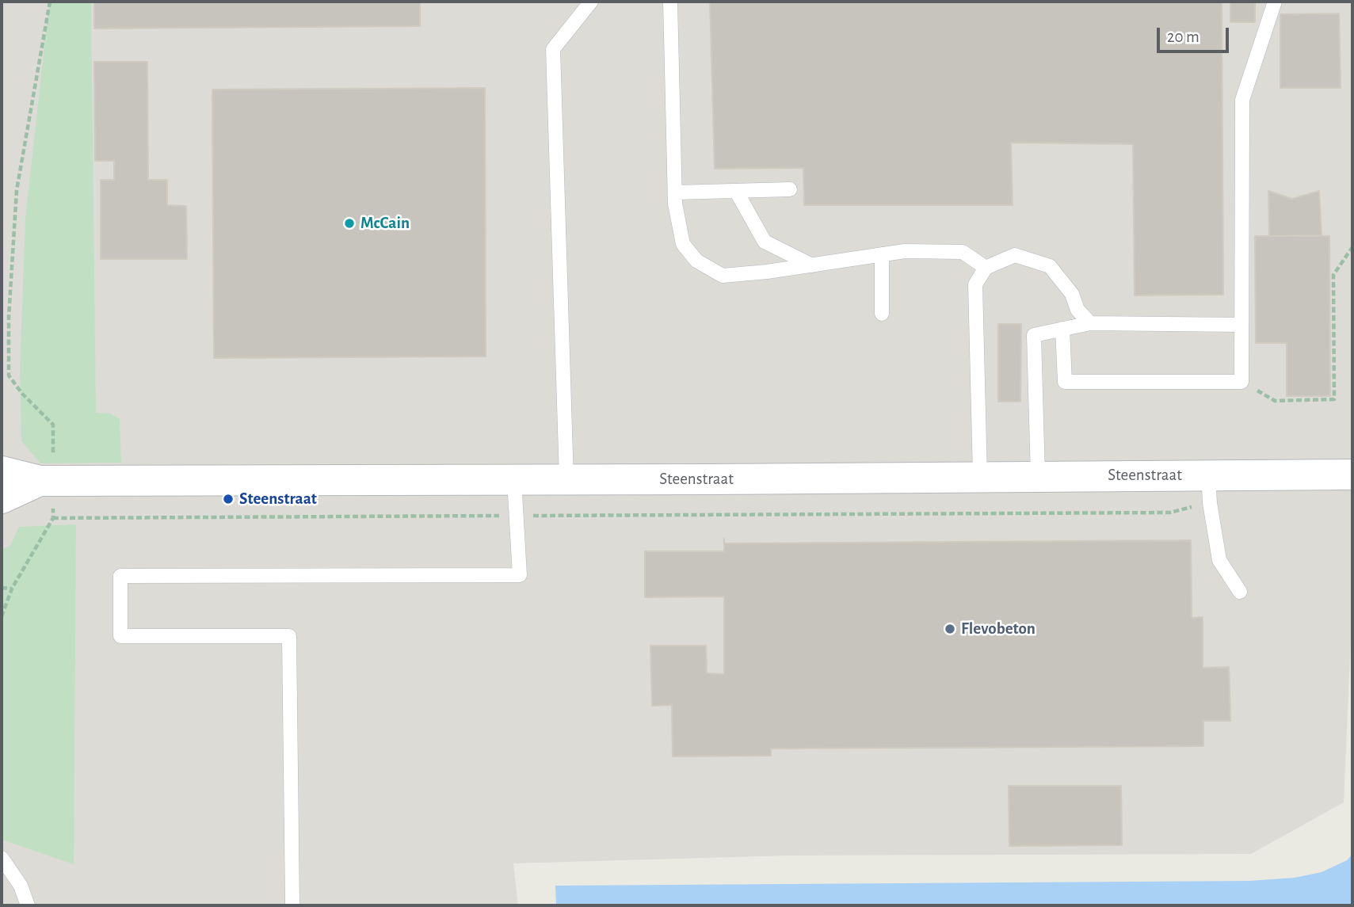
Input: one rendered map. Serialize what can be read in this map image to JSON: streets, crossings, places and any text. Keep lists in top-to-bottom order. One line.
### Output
{"streets":{"street":["Steenstraat"]},"places":["McCain","Steenstraat","Flevobeton"],"scale_bar":"20 m"}
